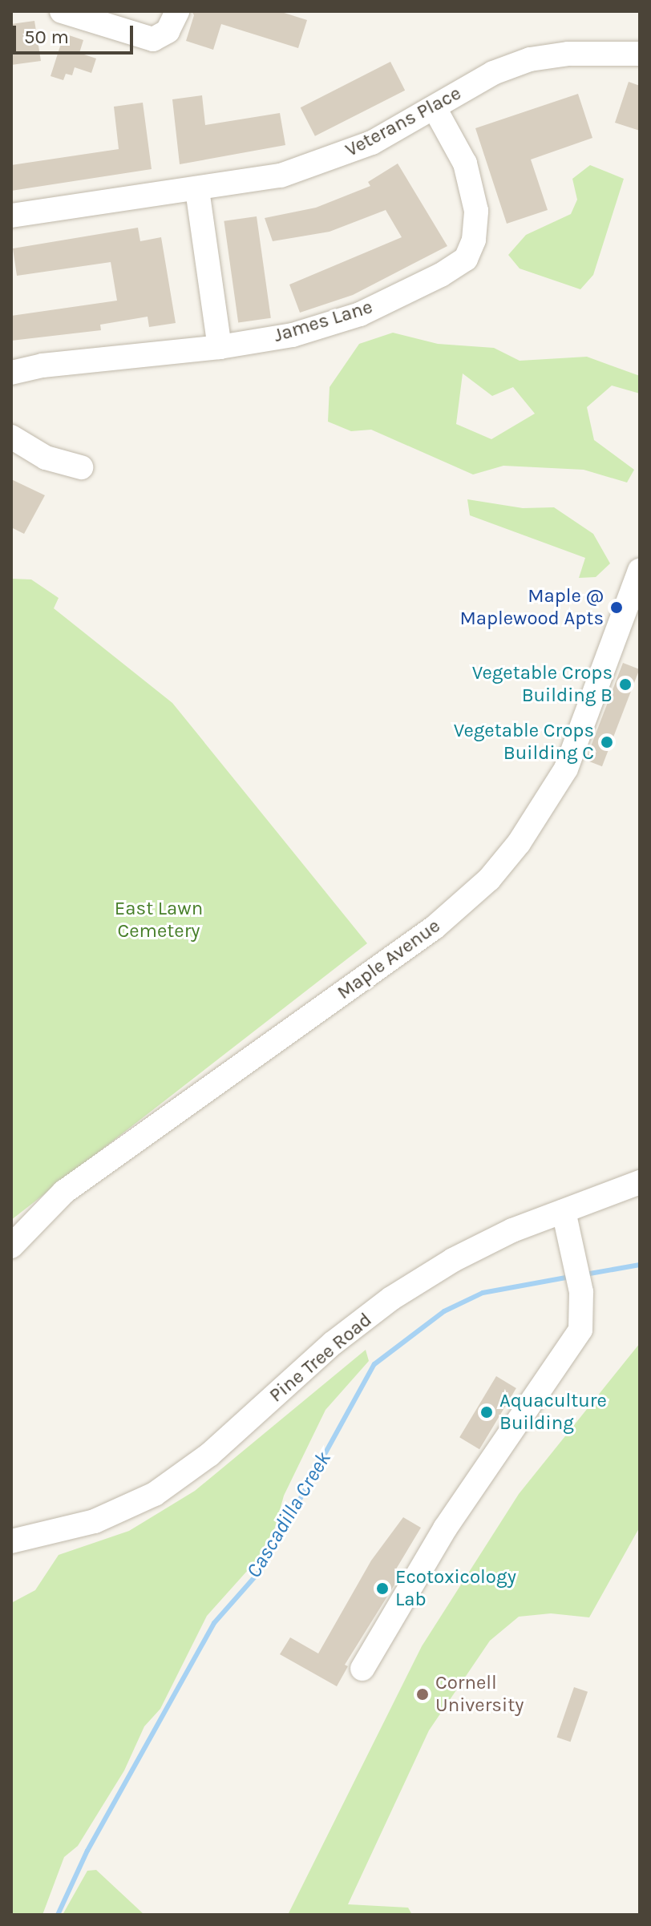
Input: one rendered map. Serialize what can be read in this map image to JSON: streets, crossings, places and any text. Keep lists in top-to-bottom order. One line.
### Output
{"streets":{"street":["Veterans Place","James Lane","Maple Avenue","Pine Tree Road"]},"crossings":[["Veterans Place","James Lane"]],"water":["Cascadilla Creek"],"parks":["East Lawn Cemetery"],"places":["Maple @ Maplewood Apts","Vegetable Crops Building B","Vegetable Crops Building C","Aquaculture Building","Ecotoxicology Lab","Cornell University"],"scale_bar":"50 m"}
